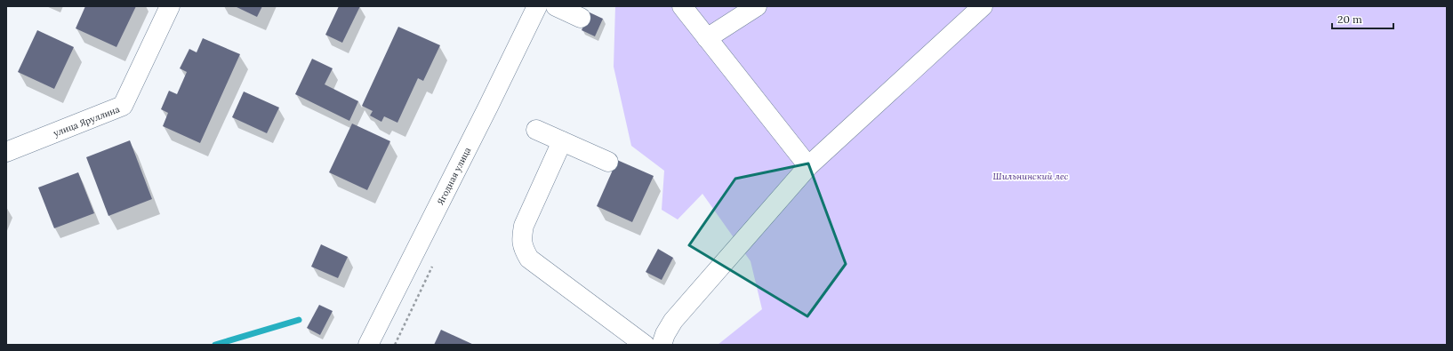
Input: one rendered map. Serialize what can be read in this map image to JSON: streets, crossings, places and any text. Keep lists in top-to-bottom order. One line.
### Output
{"streets":{"street":["улица Яруллина","Ягодная улица"]},"parks":["Шильнинский лес"],"scale_bar":"20 m"}
